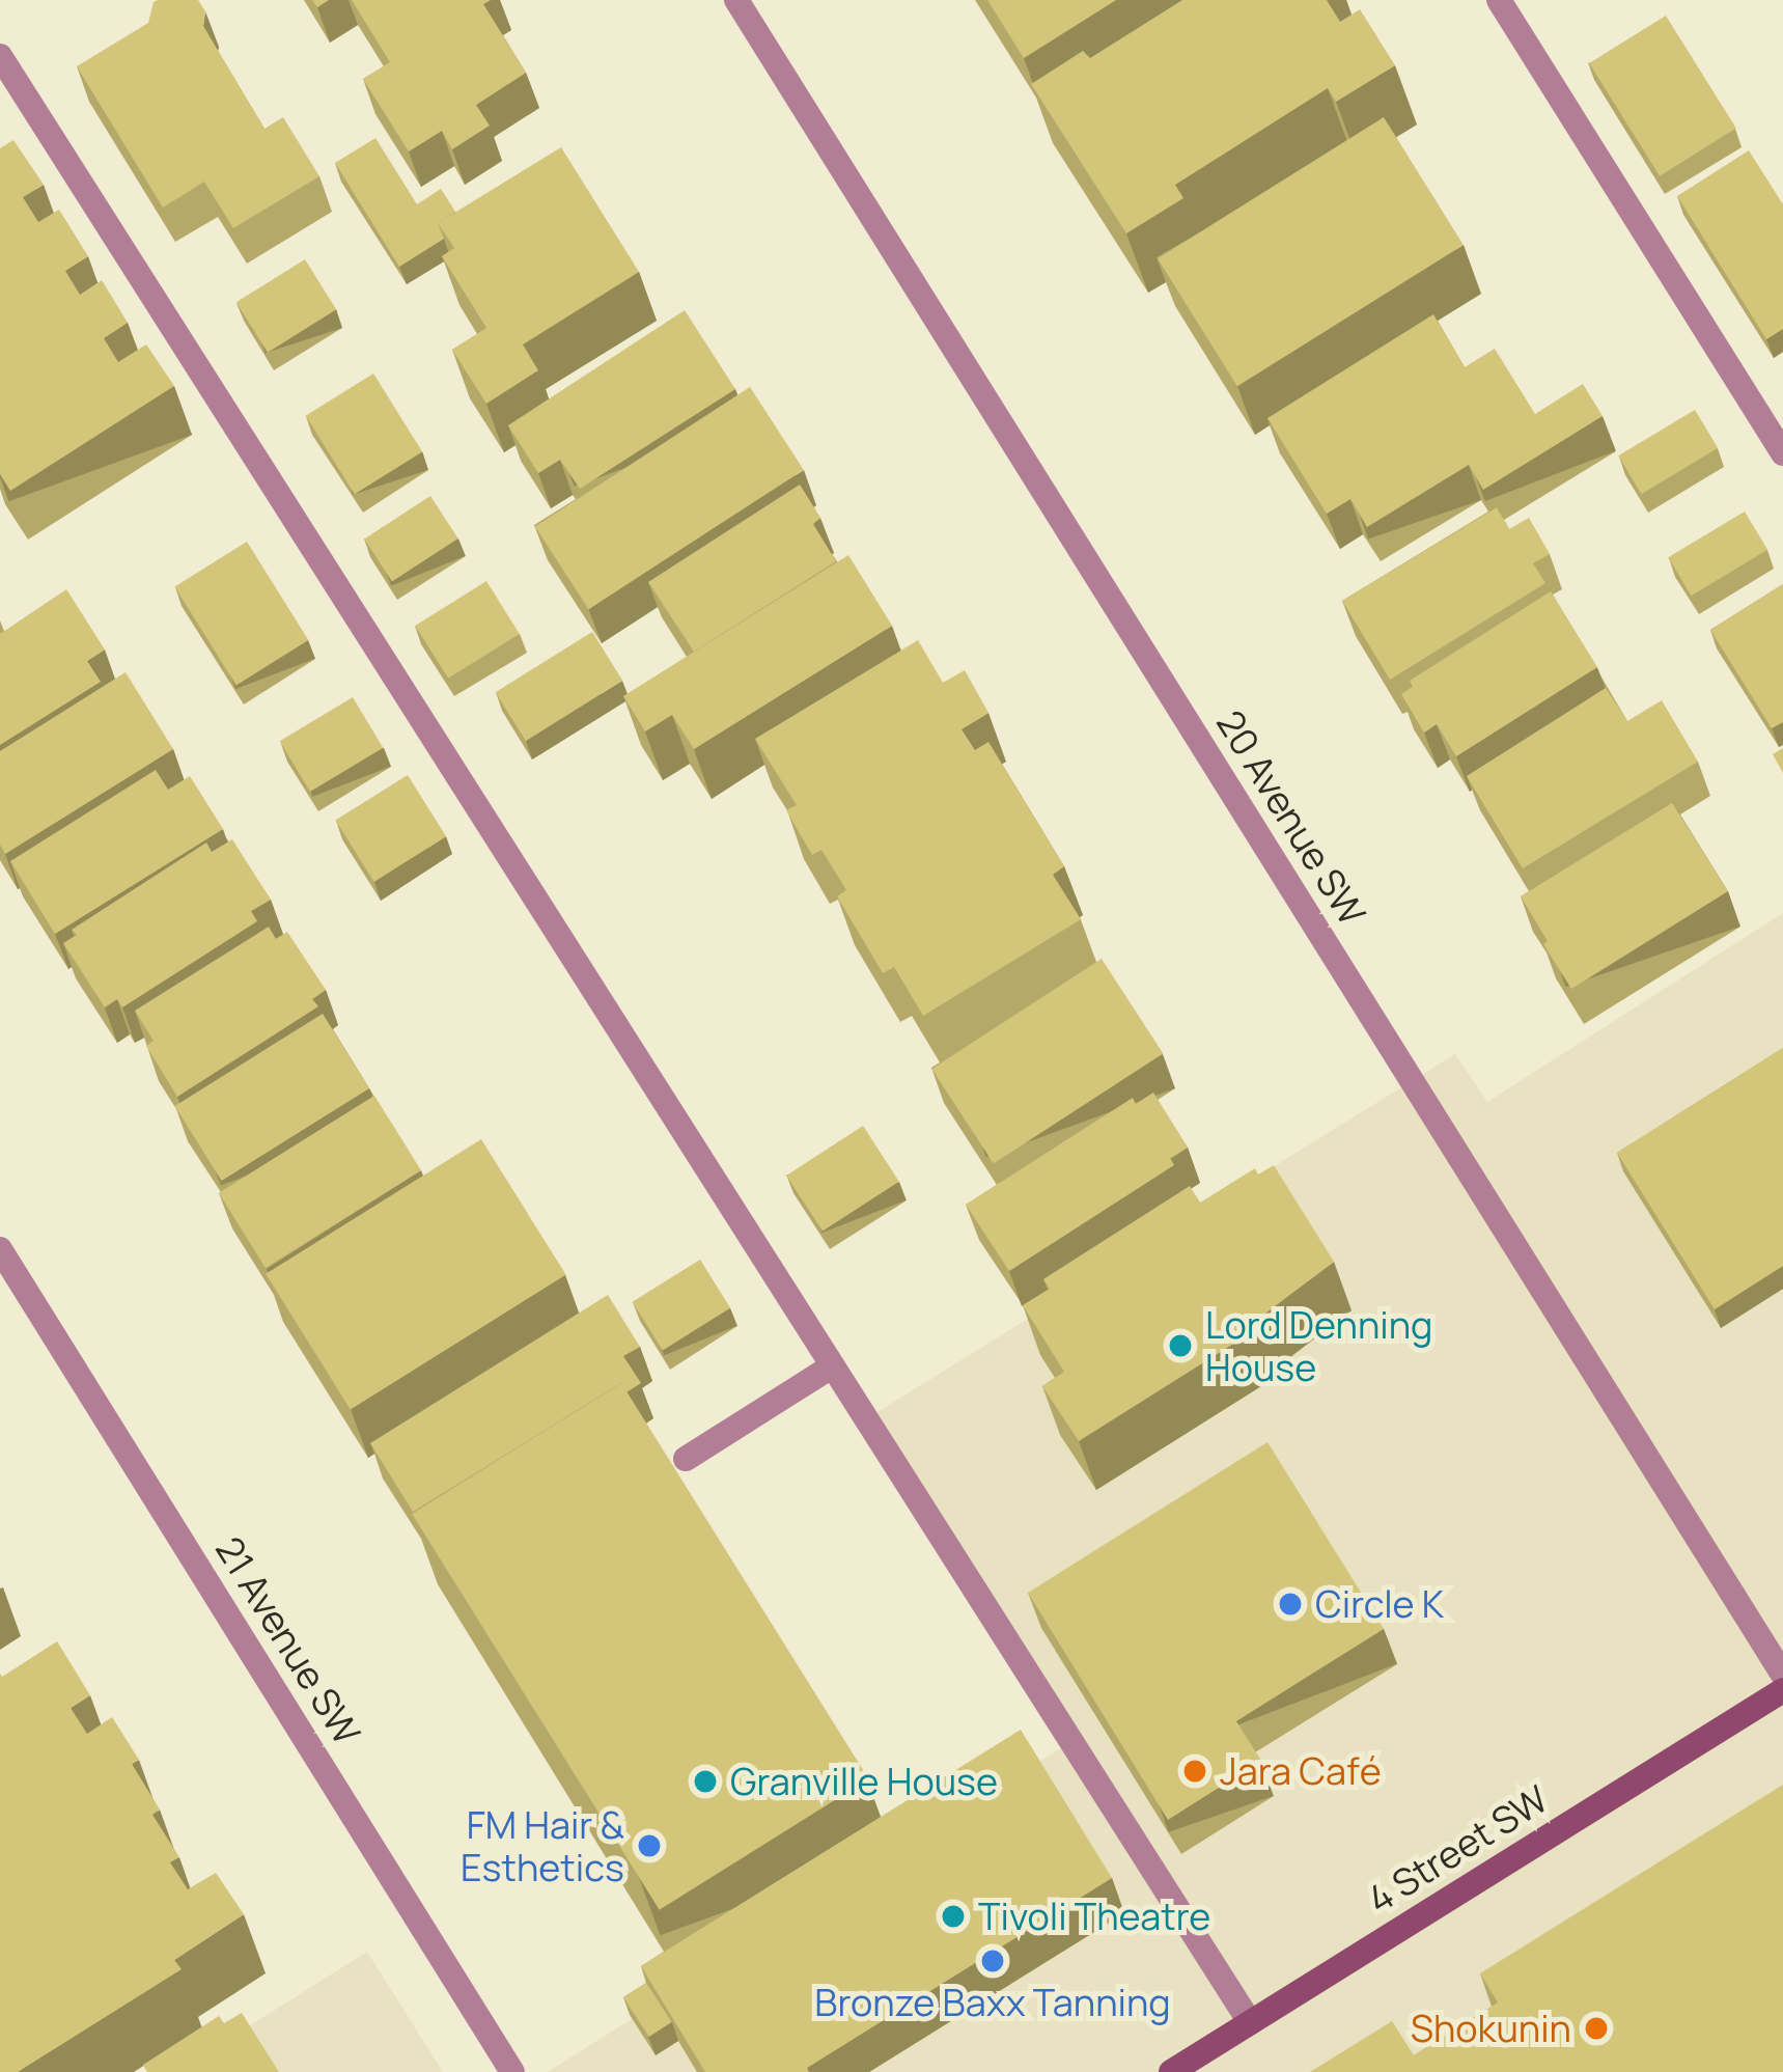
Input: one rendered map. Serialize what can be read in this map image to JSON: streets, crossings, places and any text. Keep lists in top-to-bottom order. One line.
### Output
{"streets":{"main road":["4 Street SW"],"street":["20 Avenue SW","21 Avenue SW"]},"places":["Lord Denning House","Circle K","Jara Café","Granville House","FM Hair & Esthetics","Tivoli Theatre","Bronze Baxx Tanning","Shokunin"]}
